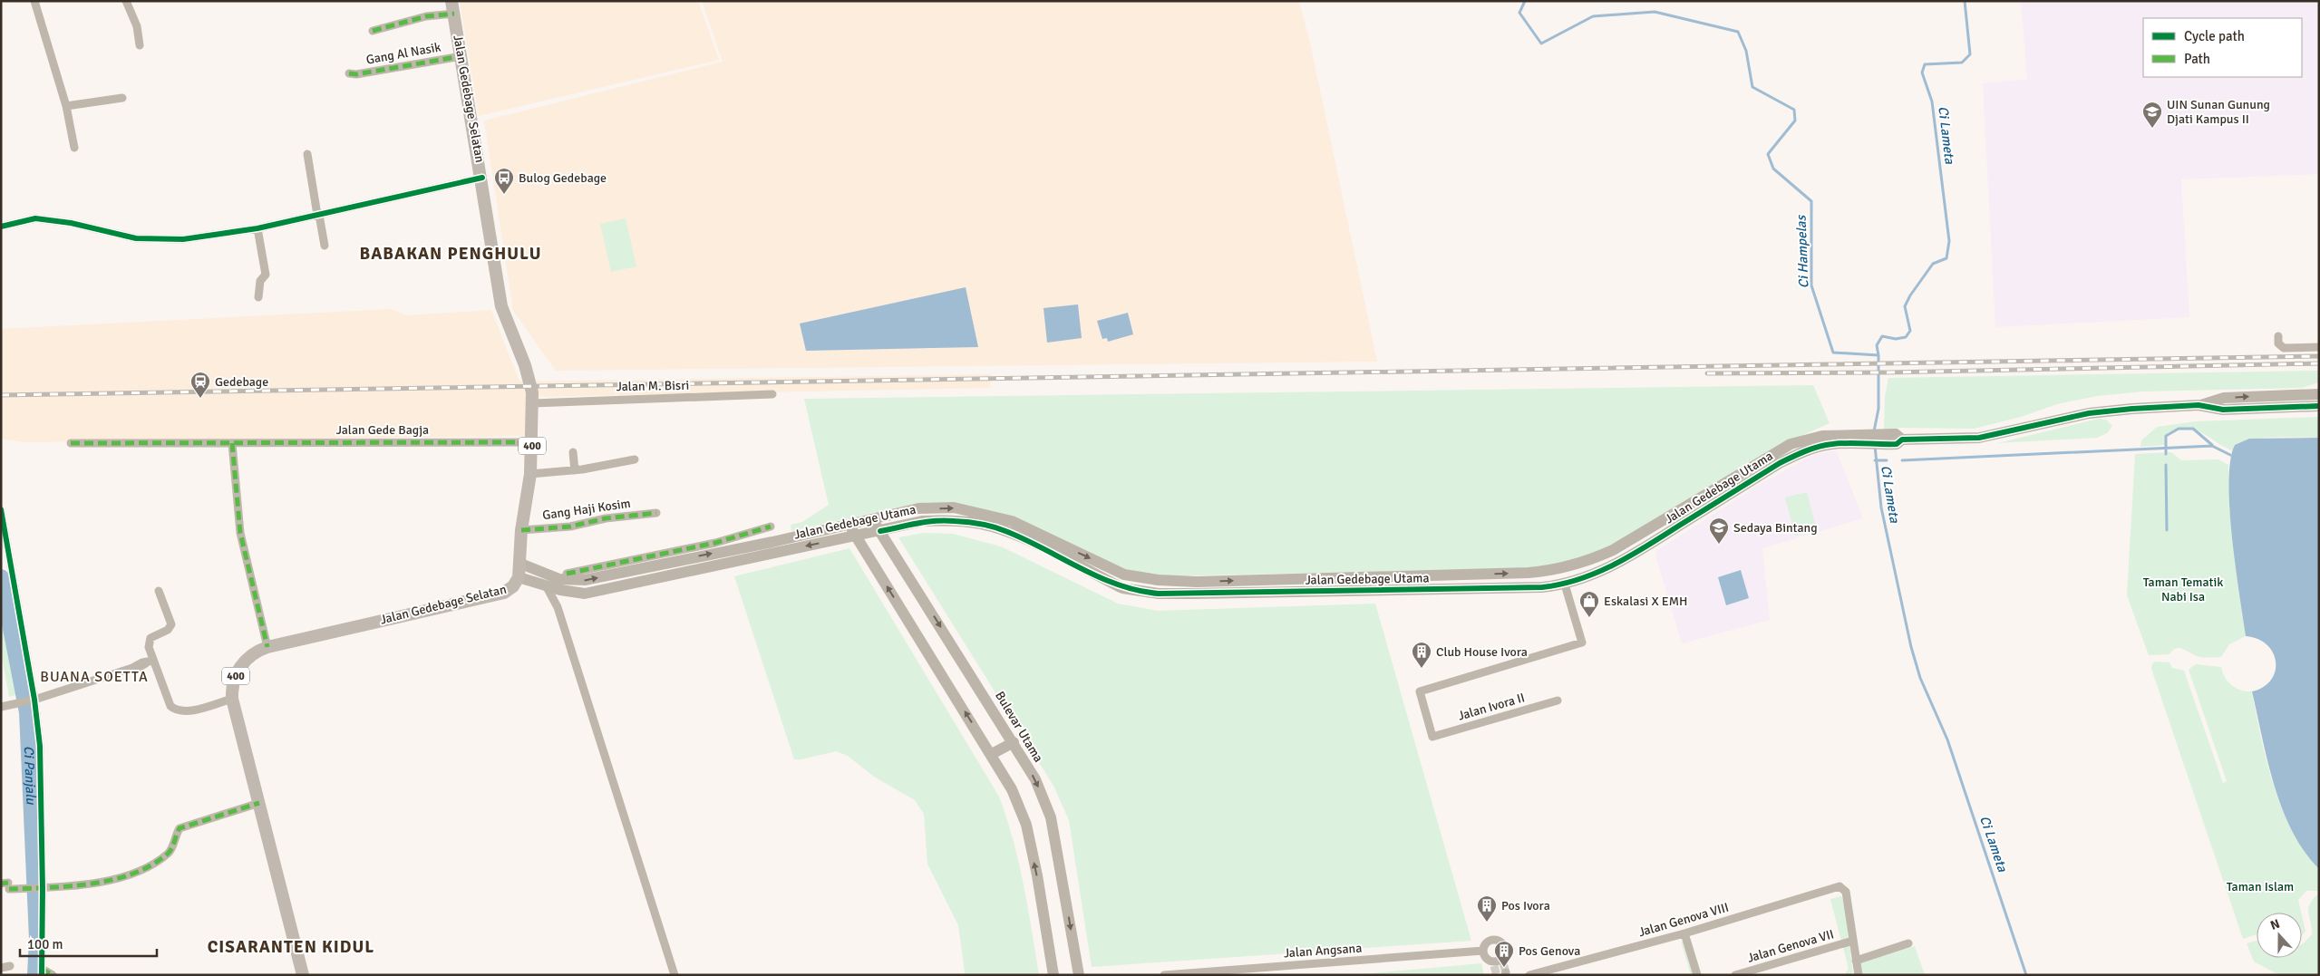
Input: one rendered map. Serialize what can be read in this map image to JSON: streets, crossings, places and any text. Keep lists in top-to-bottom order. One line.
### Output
{"streets":{"main road":["Jalan Gedebage Selatan","400"],"street":["Gang Al Nasik","Jalan M. Bisri","Jalan Gede Bagja","Jalan Gedebage Utama","Gang Haji Kosim","Jalan Ivora II","Bulevar Utama","Jalan Genova VIII","Jalan Genova VII","Jalan Angsana"]},"crossings":[["Gang Al Nasik","Jalan Gedebage Selatan"],["Jalan Gedebage Selatan","Jalan M. Bisri"],["Jalan Gedebage Selatan","Jalan Gede Bagja"],["Jalan Gedebage Selatan","Jalan Gedebage Utama"],["Jalan Gedebage Selatan","Gang Haji Kosim"],["Jalan Gedebage Utama","Jalan Ivora II"],["Jalan Gedebage Utama","Bulevar Utama"],["Jalan Genova VIII","Jalan Genova VII"]],"districts":["BABAKAN PENGHULU","BUANA SOETTA","CISARANTEN KIDUL"],"water":["Ci Lameta","Ci Hampelas","Ci Panjalu"],"parks":["Taman Tematik Nabi Isa","Taman Islam"],"places":{"school or university":["UIN Sunan Gunung Djati Kampus II","Sedaya Bintang"],"bus stop":["Bulog Gedebage"],"station":["Gedebage"],"shop":["Eskalasi X EMH"],"building":["Club House Ivora","Pos Ivora","Pos Genova"]},"legend":["Cycle path","Path"],"scale_bar":"100 m","north":"top"}
